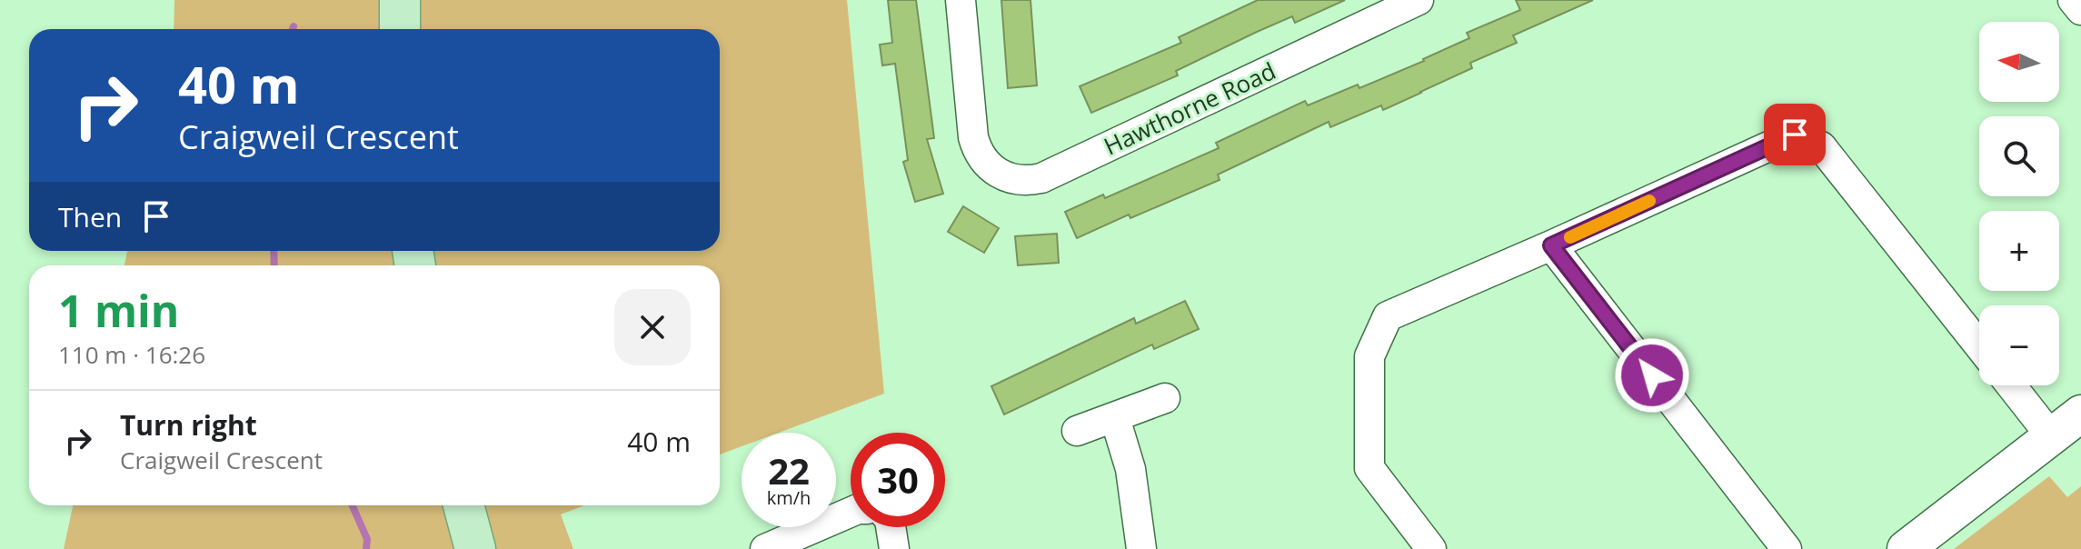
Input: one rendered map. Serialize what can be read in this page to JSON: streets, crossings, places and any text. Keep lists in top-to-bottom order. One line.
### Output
{"streets":{"street":["Hawthorne Road"]},"north":"left","page":{"map_buttons":["+","−"],"turn":["40 m","Craigweil Crescent"],"then":"Then","heading":["1 min","110 m · 16:26"],"list":[{"name":"Turn right","note":"Craigweil Crescent","value":"40 m"}],"speed":"22 km/h","limit":"30"}}
